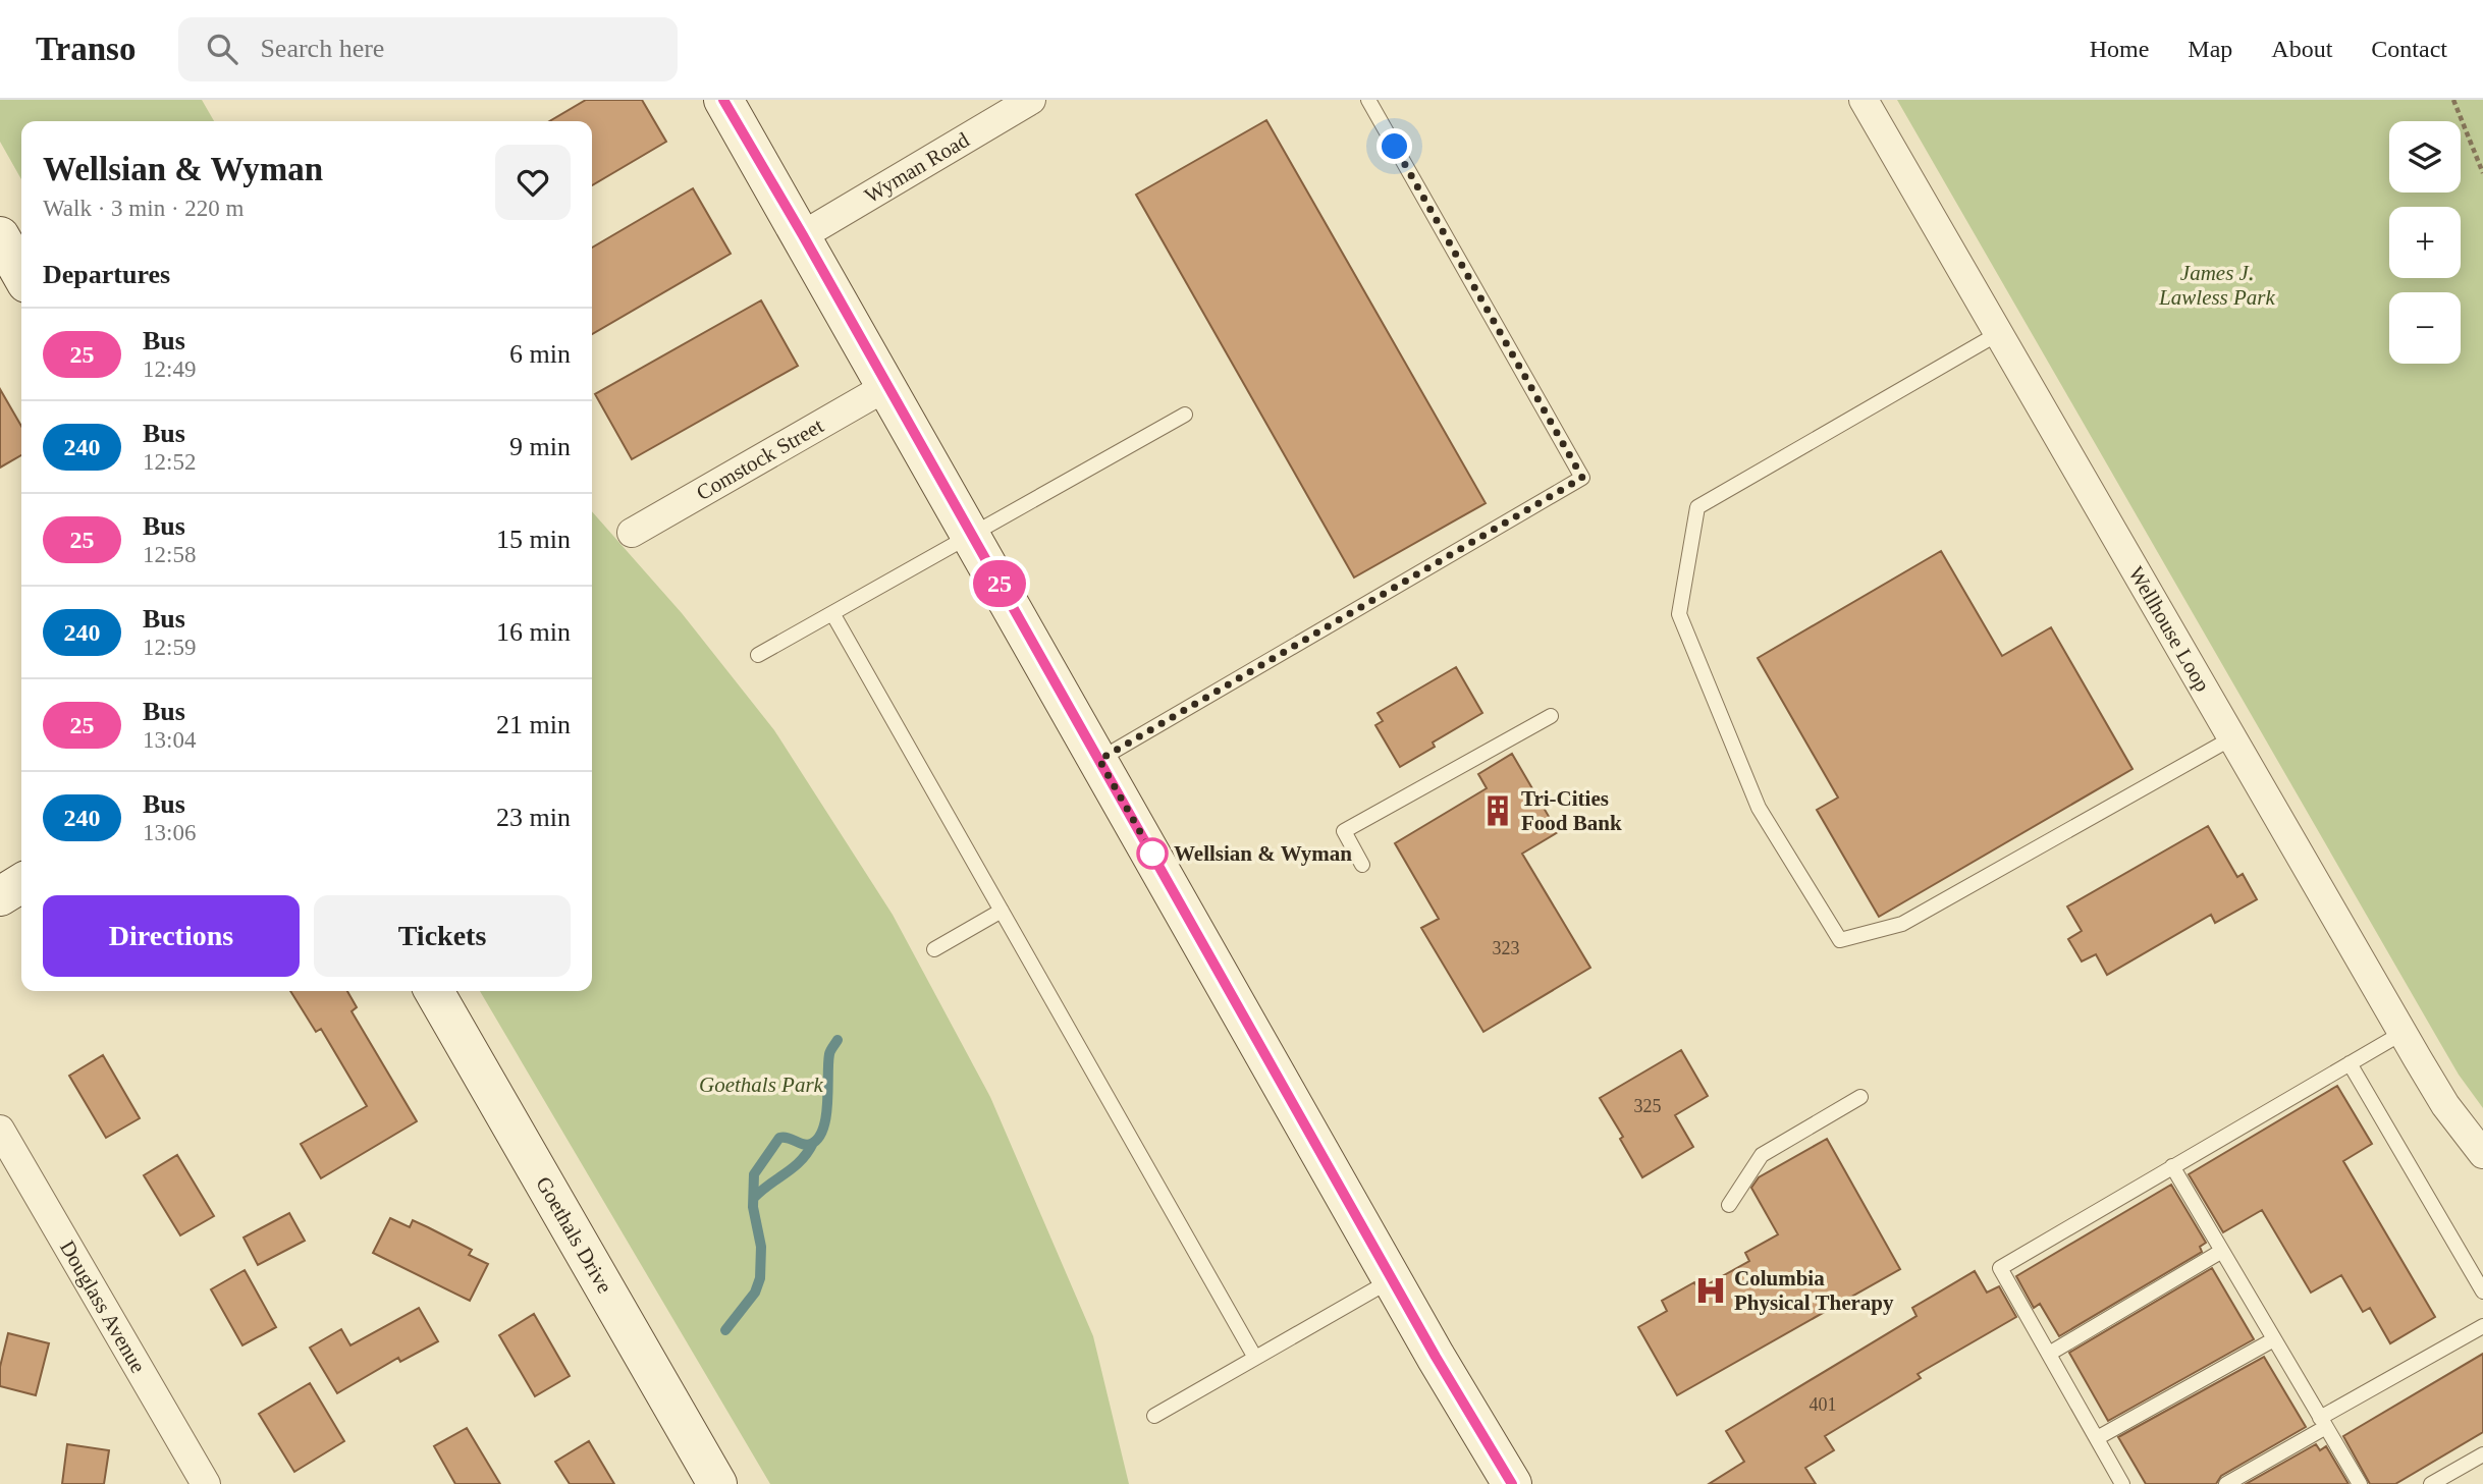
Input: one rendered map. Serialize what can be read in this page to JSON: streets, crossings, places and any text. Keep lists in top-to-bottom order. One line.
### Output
{"streets":{"main road":["Goethals Drive"],"street":["Wyman Road","Comstock Street","Wellhouse Loop","Douglass Avenue"]},"parks":["James J. Lawless Park","Goethals Park"],"places":{"building":["Tri-Cities Food Bank"],"other":["Wellsian & Wyman"],"hospital":["Columbia Physical Therapy"]},"lines":["bus line 25"],"house_numbers":["323","325","401"],"page":{"header":"Transo","search":"Search here","nav":["Home","Map","About","Contact"],"on_map":"25","map_buttons":["+","−"],"heading":[["Wellsian & Wyman","Walk · 3 min · 220 m"],"Departures"],"list":[{"mark":"25","name":"Bus","note":"12:49","value":"6 min"},{"mark":"240","name":"Bus","note":"12:52","value":"9 min"},{"mark":"25","name":"Bus","note":"12:58","value":"15 min"},{"mark":"240","name":"Bus","note":"12:59","value":"16 min"},{"mark":"25","name":"Bus","note":"13:04","value":"21 min"},{"mark":"240","name":"Bus","note":"13:06","value":"23 min"}],"buttons":["Directions","Tickets"]}}
